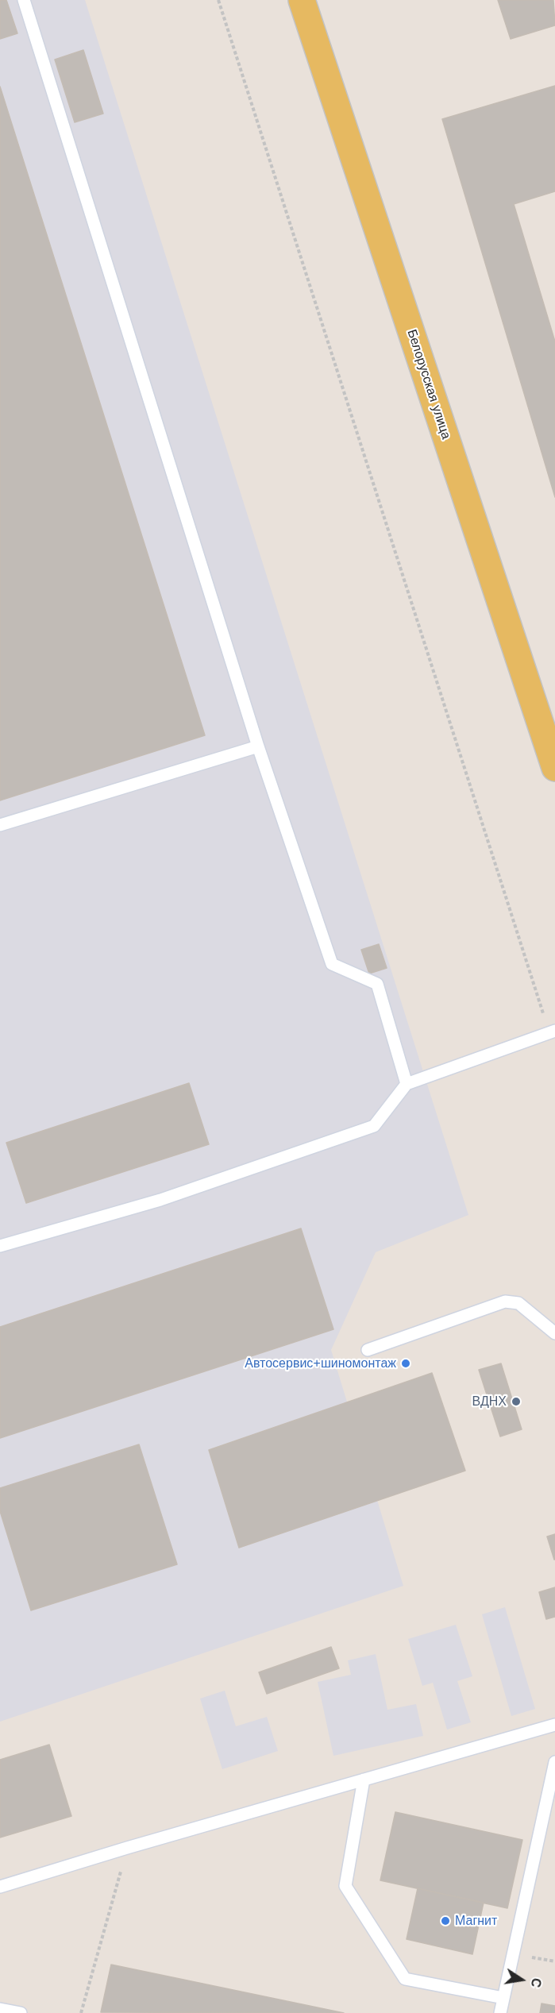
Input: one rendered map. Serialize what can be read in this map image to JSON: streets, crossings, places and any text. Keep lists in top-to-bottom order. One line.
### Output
{"streets":{"main road":["Белорусская улица"]},"places":["Автосервис+шиномонтаж","ВДНХ","Магнит"],"north":"right"}
